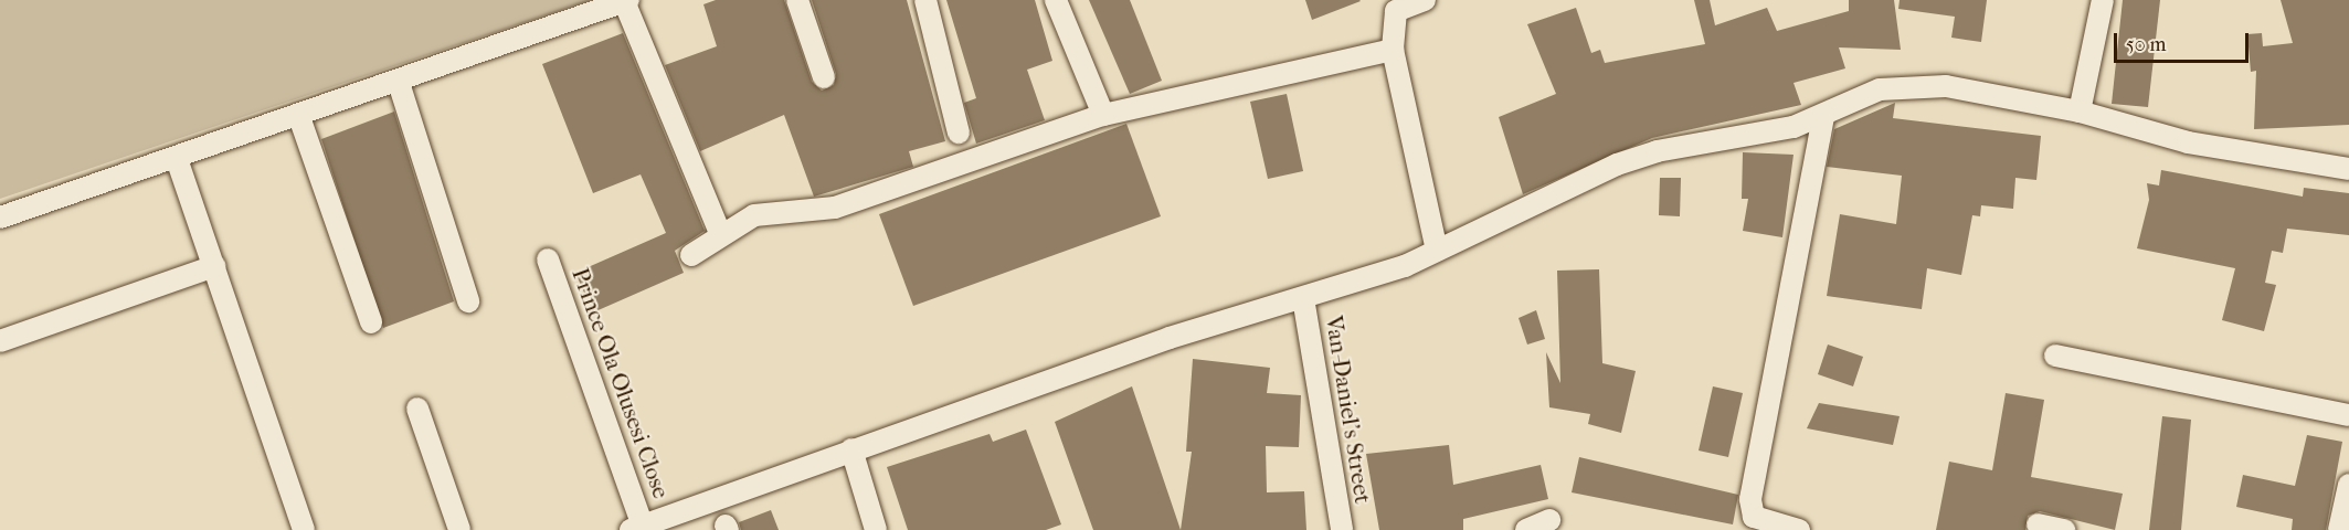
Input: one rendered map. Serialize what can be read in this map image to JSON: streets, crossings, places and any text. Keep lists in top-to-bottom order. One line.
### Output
{"streets":{"street":["Prince Ola Olusesi Close","Van-Daniel’s Street"]},"scale_bar":"50 m"}
